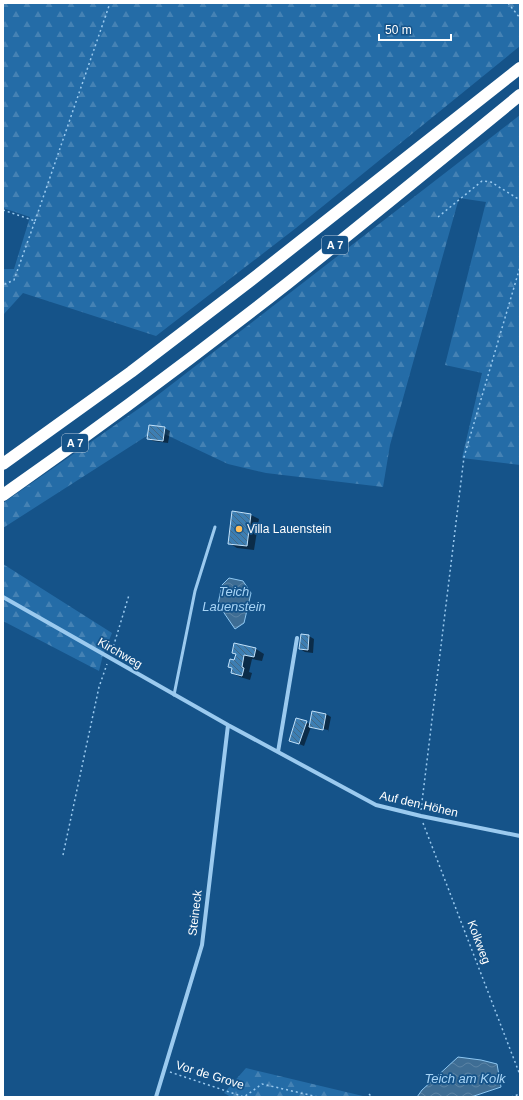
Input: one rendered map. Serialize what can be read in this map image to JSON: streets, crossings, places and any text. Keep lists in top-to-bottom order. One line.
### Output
{"streets":{"highway":["A 7"],"street":["Kirchweg","Auf den Höhen","Steineck"],"path":["Kolkweg","Vor de Grove"]},"crossings":[["Kirchweg","Auf den Höhen"],["Kirchweg","Steineck"],["Auf den Höhen","Steineck"],["Auf den Höhen","Kolkweg"],["Steineck","Vor de Grove"]],"water":["Teich Lauenstein","Teich am Kolk"],"places":["Villa Lauenstein"],"scale_bar":"50 m"}
